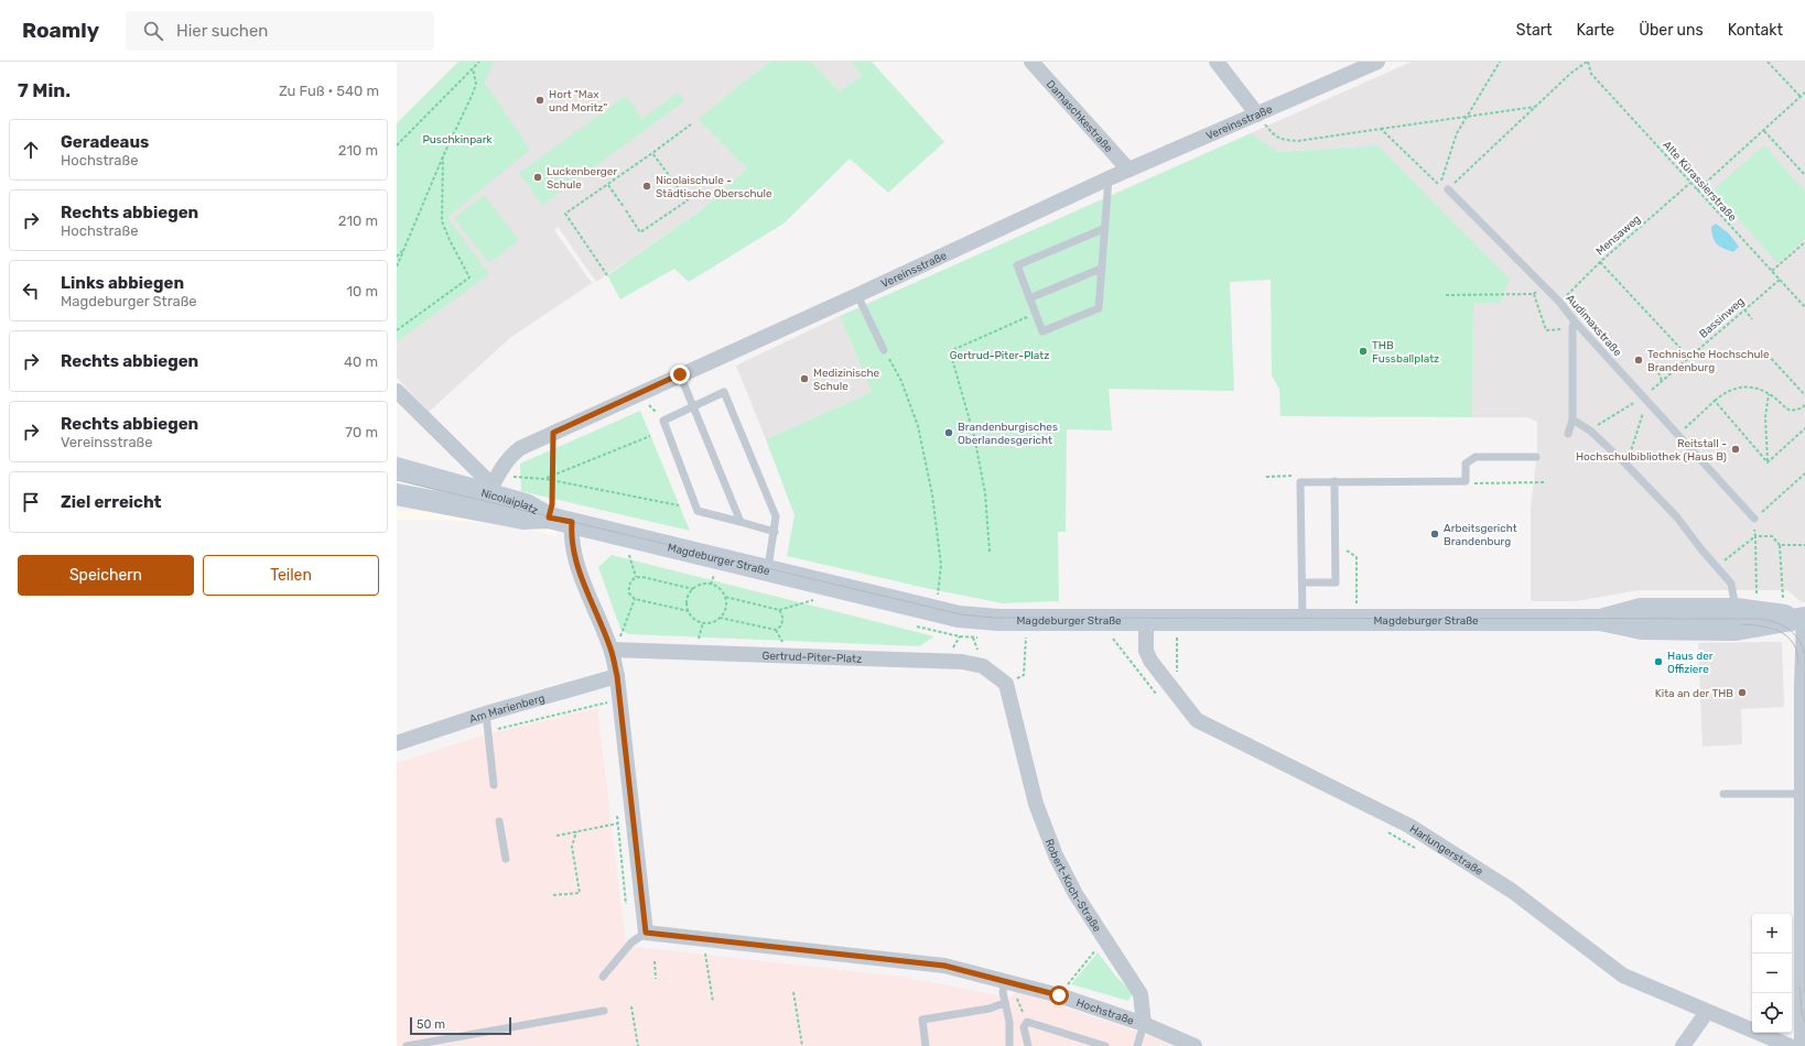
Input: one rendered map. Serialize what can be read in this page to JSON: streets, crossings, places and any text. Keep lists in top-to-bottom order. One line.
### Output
{"streets":{"street":["Damaschkestraße","Vereinsstraße","Nicolaiplatz","Magdeburger Straße","Gertrud-Piter-Platz","Am Marienberg","Harlungerstraße","Robert-Koch-Straße","Hochstraße"],"lane":["Audimaxstraße"],"path":["Alte Kürassierstraße","Mensaweg","Bassinweg"]},"crossings":[["Damaschkestraße","Vereinsstraße"],["Vereinsstraße","Nicolaiplatz"],["Alte Kürassierstraße","Mensaweg"],["Alte Kürassierstraße","Bassinweg"],["Mensaweg","Audimaxstraße"],["Bassinweg","Audimaxstraße"],["Nicolaiplatz","Magdeburger Straße"],["Magdeburger Straße","Harlungerstraße"],["Gertrud-Piter-Platz","Robert-Koch-Straße"],["Robert-Koch-Straße","Hochstraße"]],"parks":["Puschkinpark","Gertrud-Piter-Platz"],"places":["Hort \"Max und Moritz\"","Luckenberger Schule","Nicolaischule - Städtische Oberschule","THB Fussballplatz","Technische Hochschule Brandenburg","Medizinische Schule","Brandenburgisches Oberlandesgericht","Reitstall - Hochschulbibliothek (Haus B)","Arbeitsgericht Brandenburg","Haus der Offiziere","Kita an der THB"],"scale_bar":"50 m","page":{"header":"Roamly","search":"Hier suchen","nav":["Start","Karte","Über uns","Kontakt"],"heading":["7 Min.","Zu Fuß · 540 m"],"list":[["Geradeaus","Hochstraße","210 m"],["Rechts abbiegen","Hochstraße","210 m"],["Links abbiegen","Magdeburger Straße","10 m"],["Rechts abbiegen","40 m"],["Rechts abbiegen","Vereinsstraße","70 m"],"Ziel erreicht"],"buttons":["Speichern","Teilen"],"map_buttons":["+","−"],"scale":"50 m"}}
